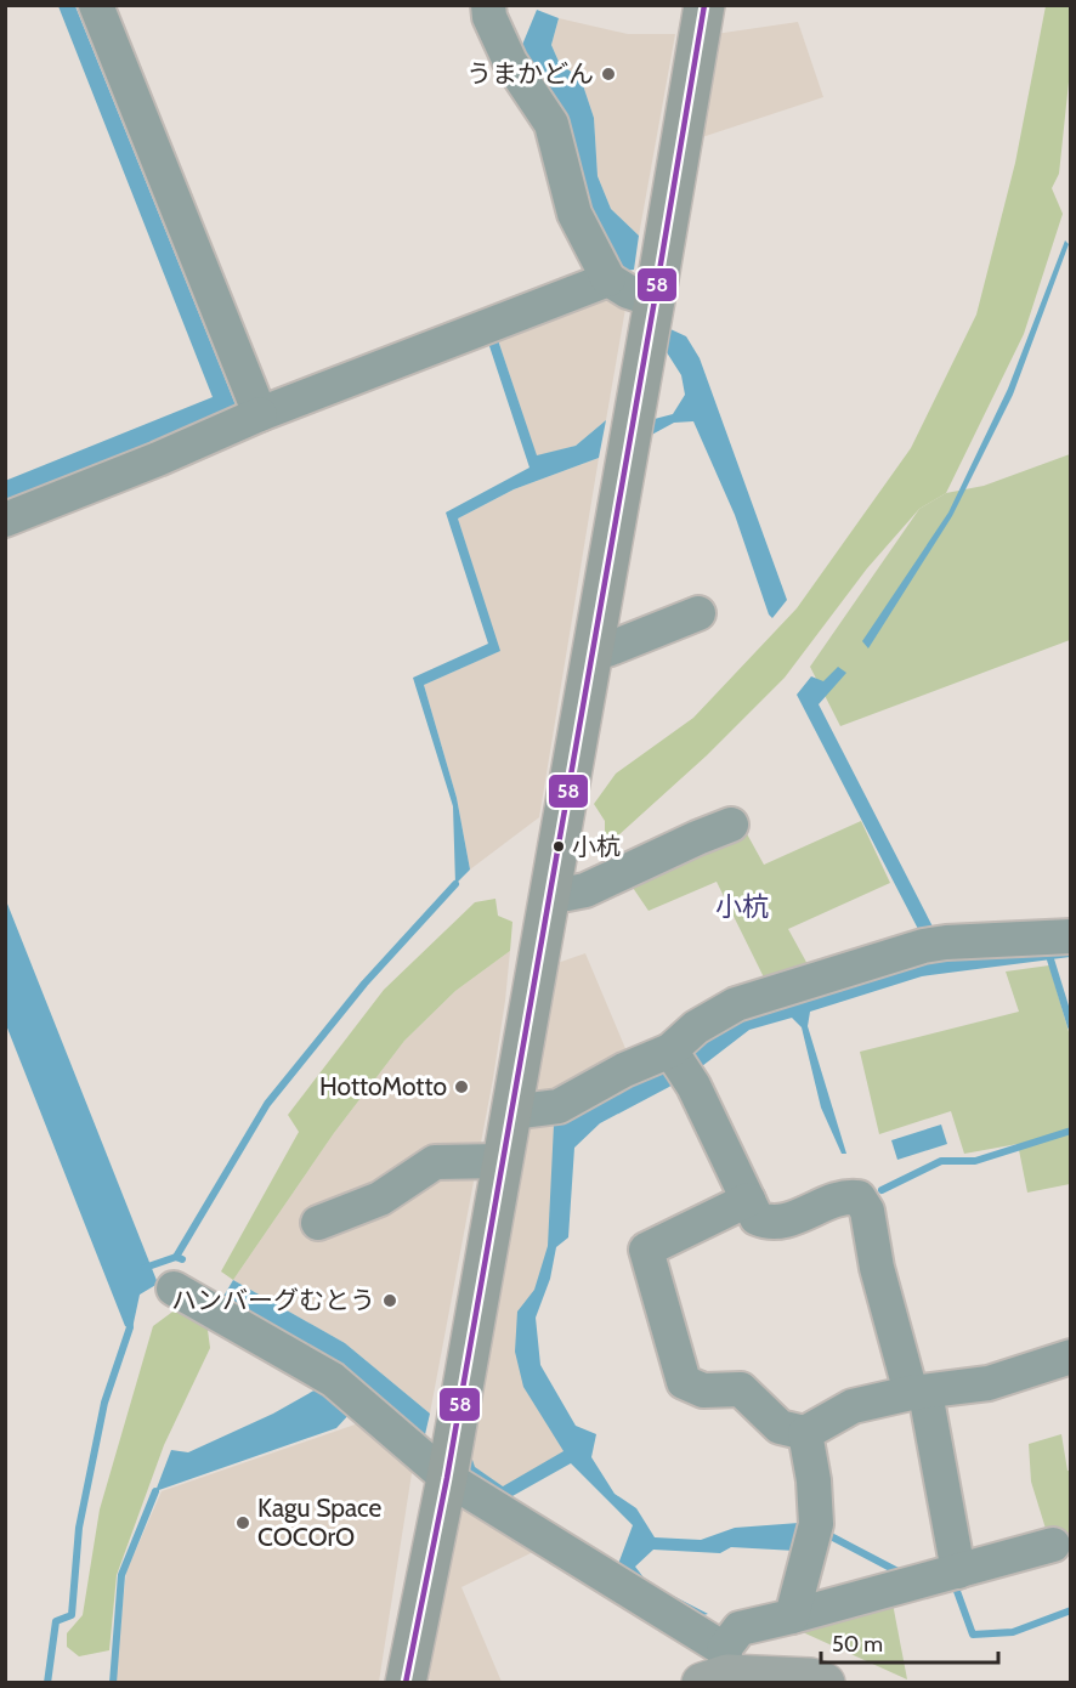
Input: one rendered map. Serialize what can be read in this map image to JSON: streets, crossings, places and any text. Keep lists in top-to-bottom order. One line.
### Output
{"districts":["小杭"],"places":["うまかどん","小杭","HottoMotto","ハンバーグむとう","Kagu Space COCOrO"],"lines":["transit line 58"],"scale_bar":"50 m"}
